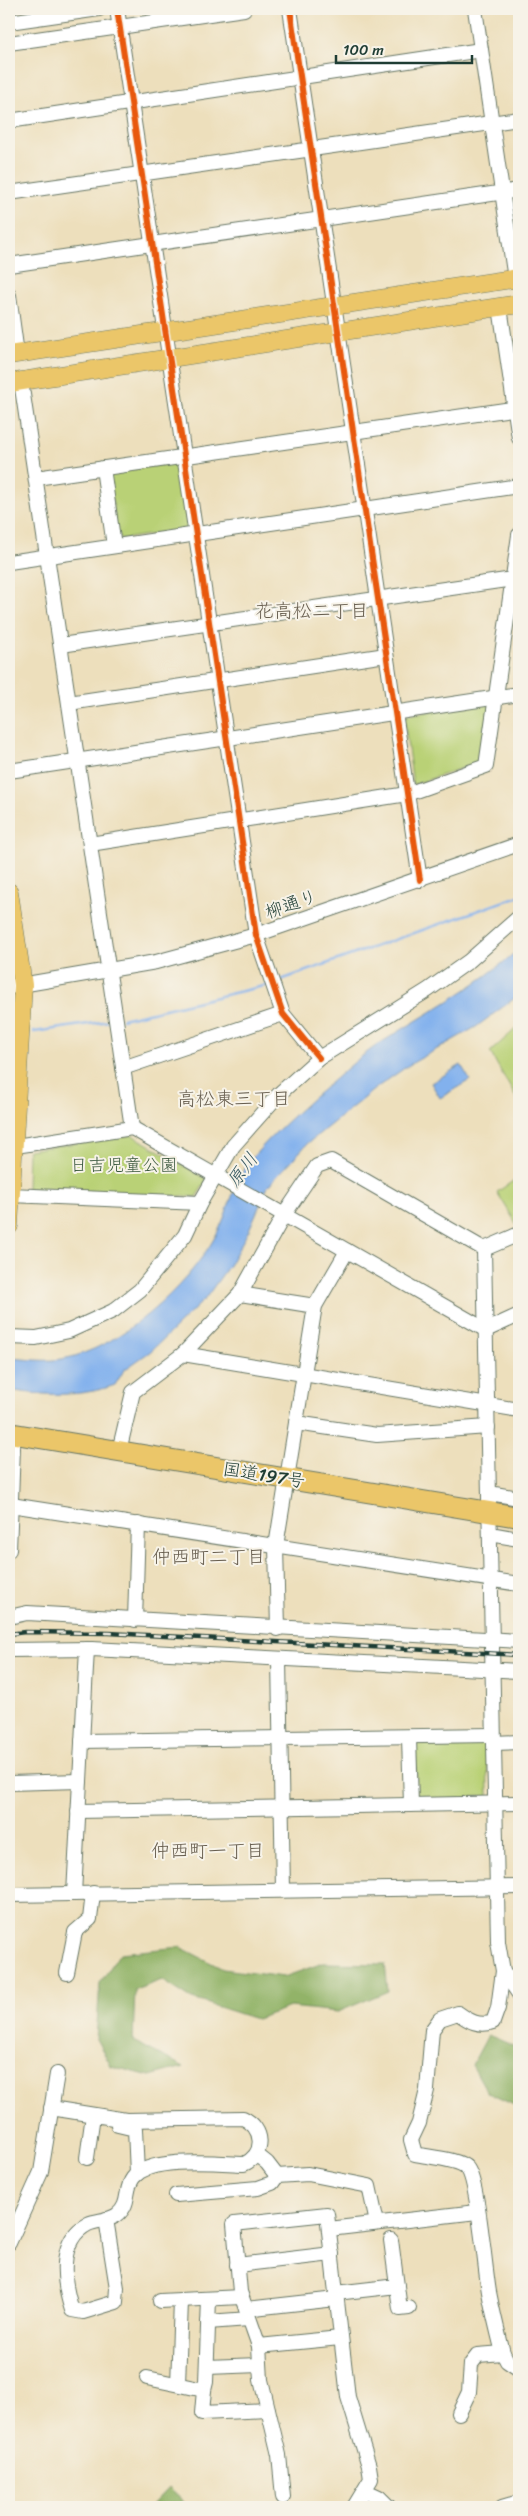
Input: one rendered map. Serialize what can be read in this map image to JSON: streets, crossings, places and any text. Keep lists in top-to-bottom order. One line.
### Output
{"streets":{"highway":["国道197号"],"street":["柳通り"]},"districts":["花高松二丁目","高松東三丁目","仲西町二丁目","仲西町一丁目"],"water":["原川"],"parks":["日吉児童公園"],"scale_bar":"100 m"}
